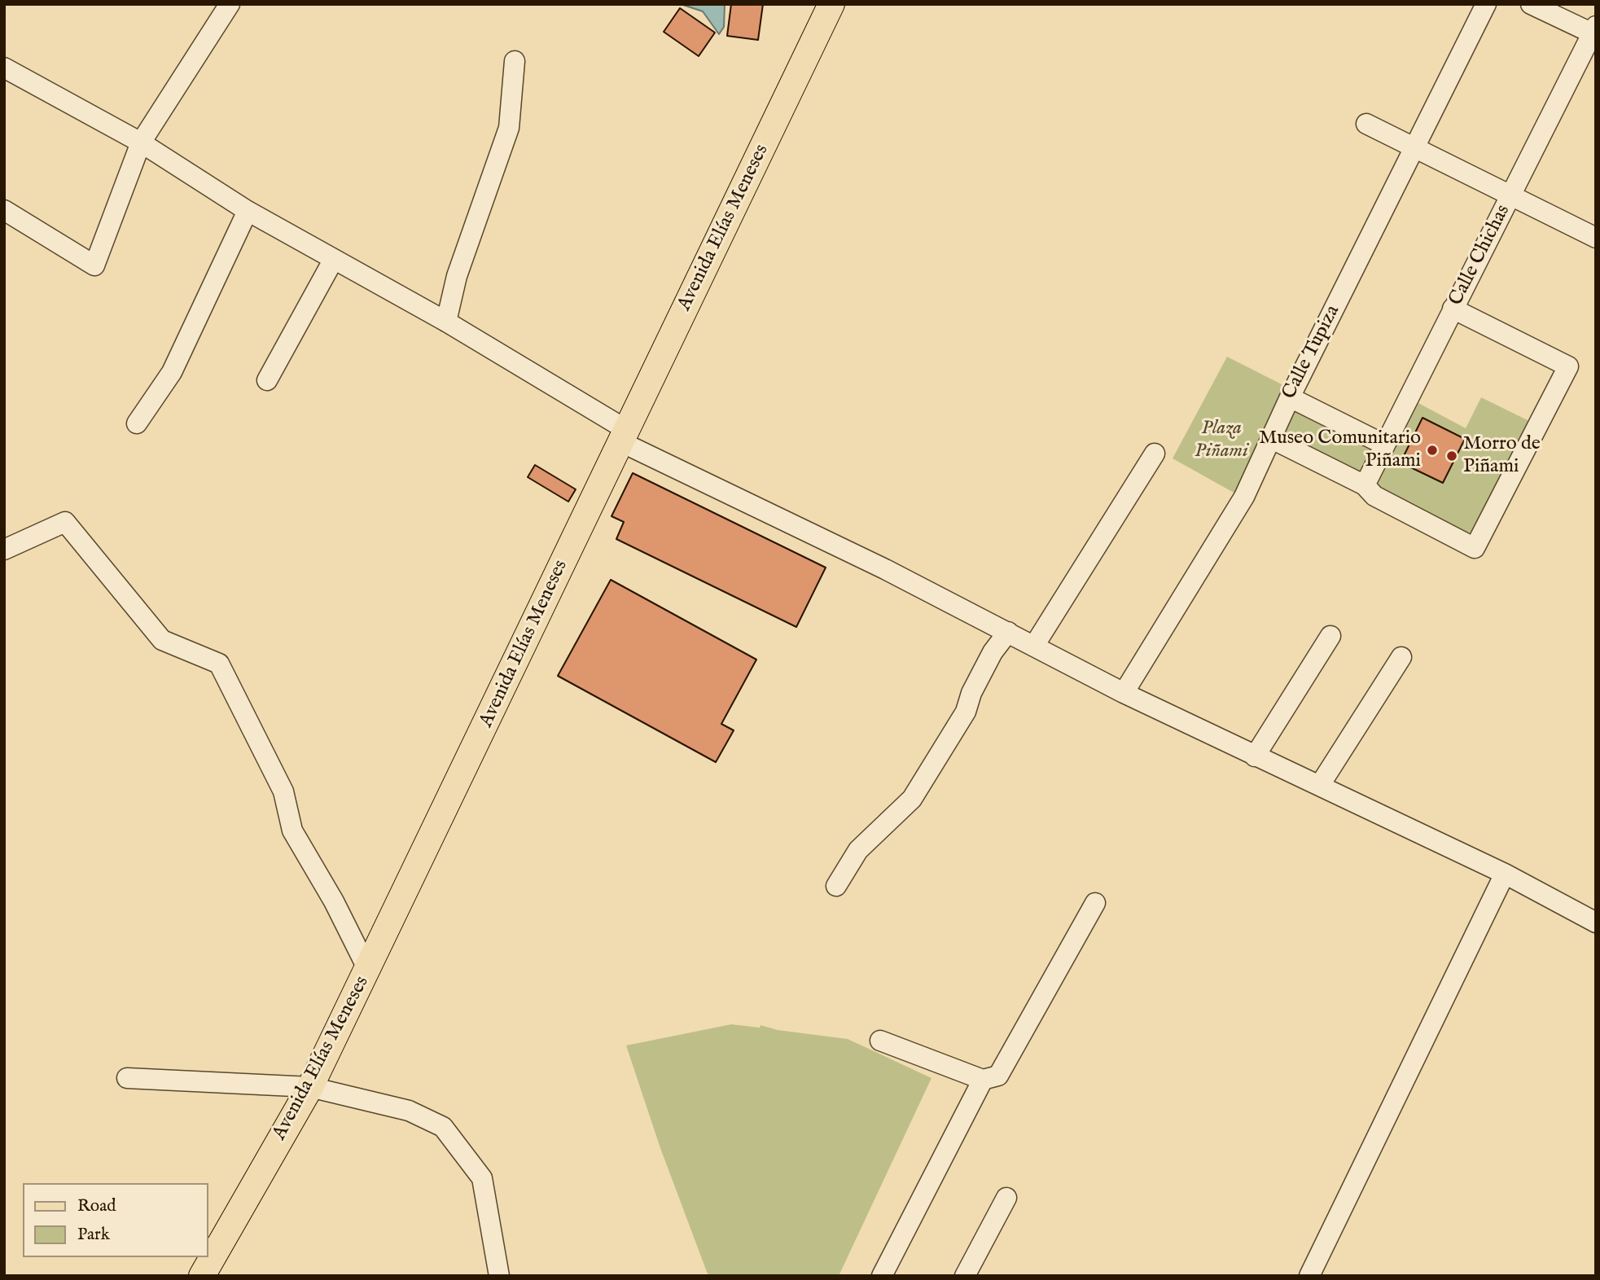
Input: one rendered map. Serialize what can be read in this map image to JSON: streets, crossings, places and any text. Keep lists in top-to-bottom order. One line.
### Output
{"streets":{"main road":["Avenida Elías Meneses"],"street":["Calle Chichas","Calle Tupiza"]},"parks":["Plaza Piñami"],"places":["Museo Comunitario Piñami","Morro de Piñami"],"legend":["Road","Park"]}
